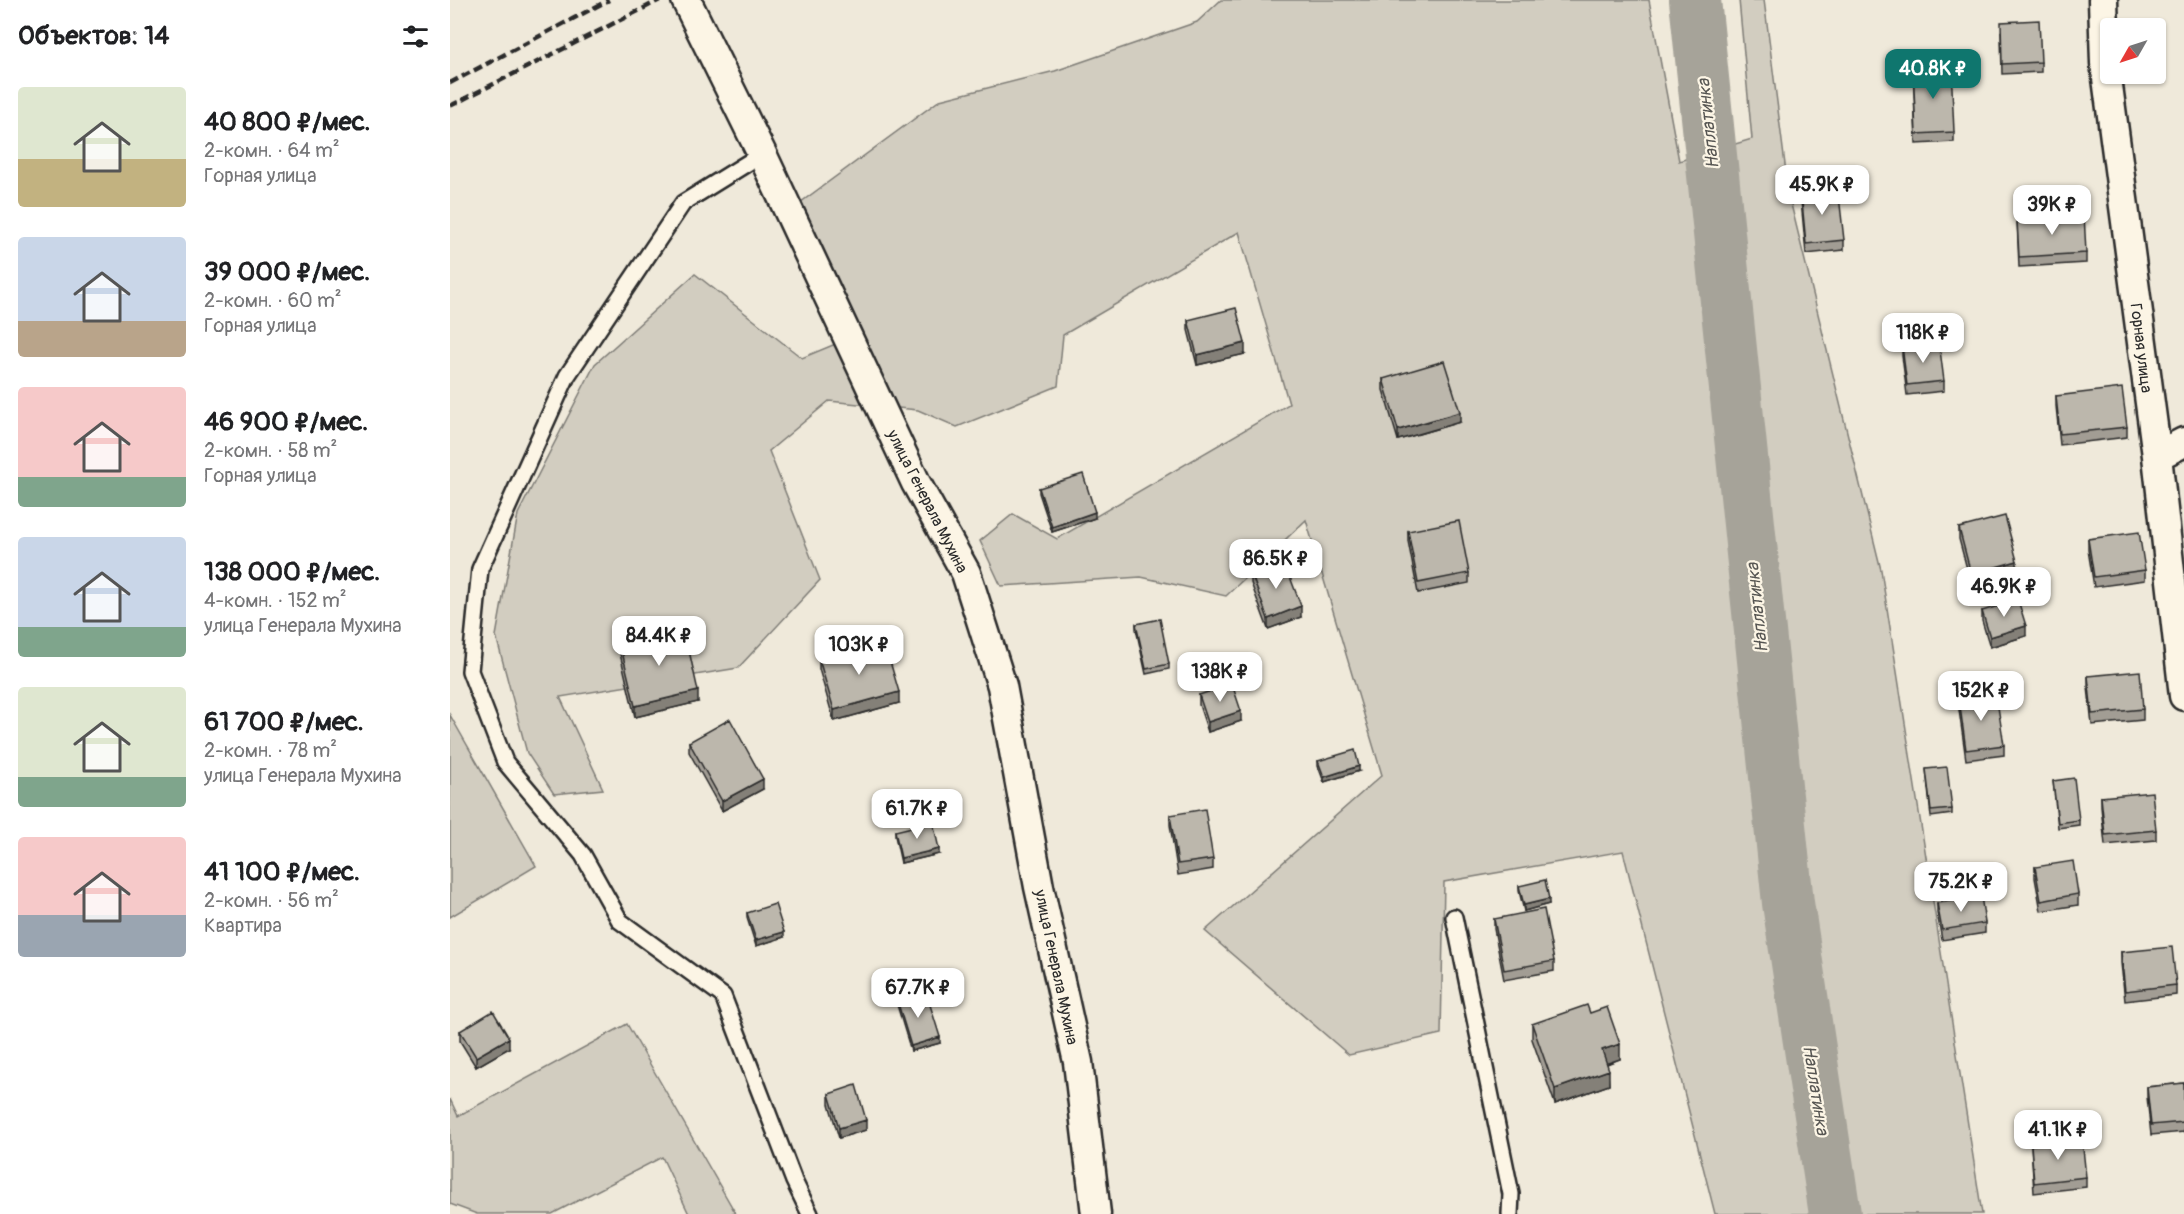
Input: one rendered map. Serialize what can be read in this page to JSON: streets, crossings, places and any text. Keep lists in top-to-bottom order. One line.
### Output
{"streets":{"street":["Горная улица","улица Генерала Мухина"]},"water":["Наплатинка"],"north":"bottom left","page":{"heading":"Объектов: 14","price":["40.8K ₽","45.9K ₽","39K ₽","118K ₽","86.5K ₽","46.9K ₽","84.4K ₽","103K ₽","138K ₽","152K ₽","61.7K ₽","75.2K ₽","67.7K ₽","41.1K ₽"],"list":[{"name":"40 800 ₽/мес.","note":"2-комн. · 64 m² · Горная улица"},{"name":"39 000 ₽/мес.","note":"2-комн. · 60 m² · Горная улица"},{"name":"46 900 ₽/мес.","note":"2-комн. · 58 m² · Горная улица"},{"name":"138 000 ₽/мес.","note":"4-комн. · 152 m² · улица Генерала Мухина"},{"name":"61 700 ₽/мес.","note":"2-комн. · 78 m² · улица Генерала Мухина"},{"name":"41 100 ₽/мес.","note":"2-комн. · 56 m² · Квартира"}]}}
